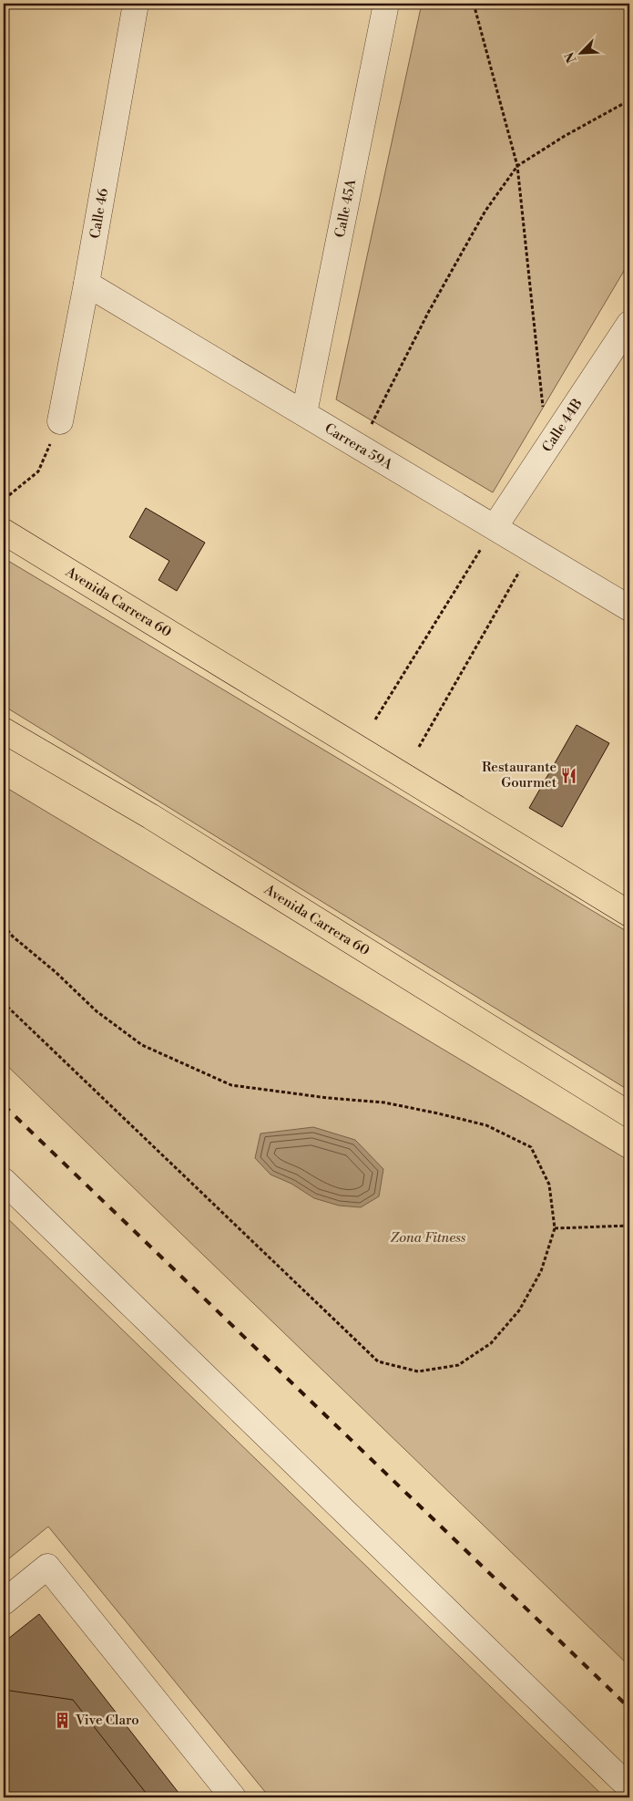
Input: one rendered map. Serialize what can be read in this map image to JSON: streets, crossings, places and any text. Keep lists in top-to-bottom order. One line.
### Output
{"streets":{"main road":["Avenida Carrera 60"],"street":["Calle 45A","Calle 46","Calle 44B","Carrera 59A"]},"crossings":[["Calle 45A","Carrera 59A"],["Calle 46","Carrera 59A"],["Calle 44B","Carrera 59A"]],"parks":["Zona Fitness"],"places":{"restaurant":["Restaurante Gourmet"],"building":["Vive Claro"]},"north":"bottom left"}
